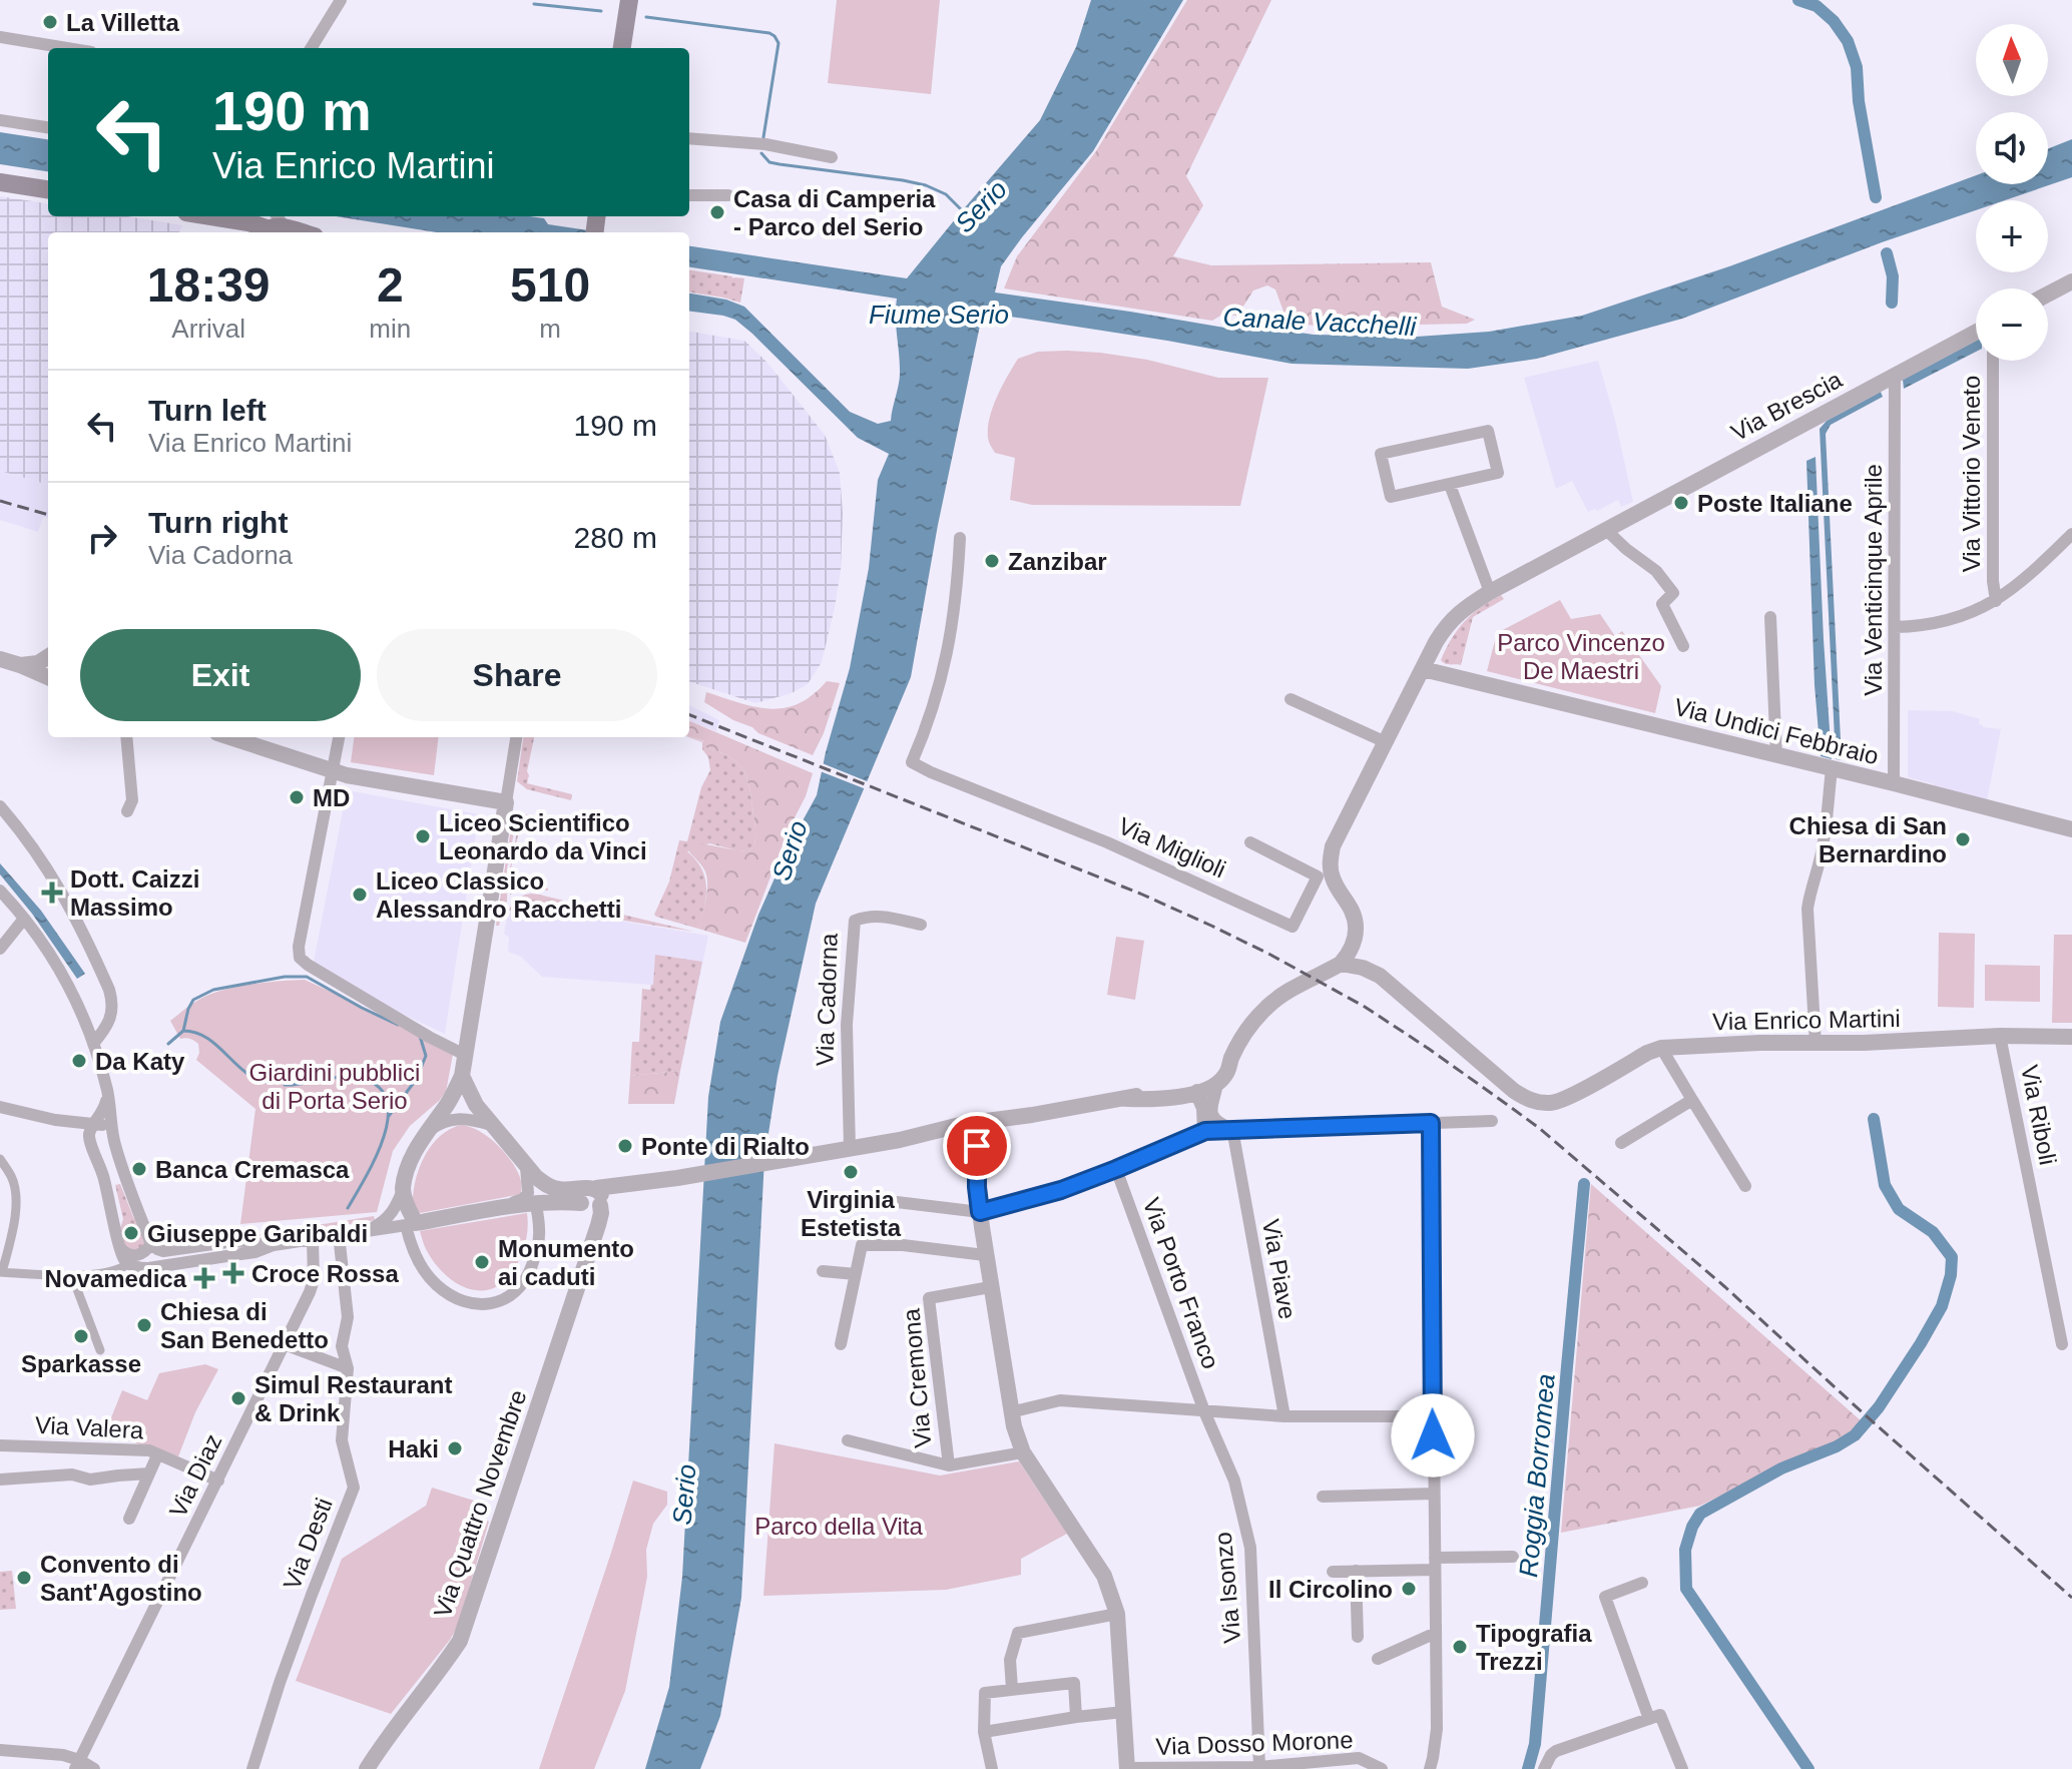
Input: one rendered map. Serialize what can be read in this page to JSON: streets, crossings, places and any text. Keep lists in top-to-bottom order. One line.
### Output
{"streets":{"street":["Via Brescia","Via Vittorio Veneto","Via Venticinque Aprile","Via Undici Febbraio","Via Miglioli","Via Cadorna","Via Enrico Martini","Via Riboli","Via Piave","Via Porto Franco","Via Cremona","Via Valera","Via Diaz","Via Quattro Novembre","Via Desti","Via Isonzo","Via Dosso Morone"]},"crossings":[["Via Brescia","Via Venticinque Aprile"],["Via Brescia","Via Undici Febbraio"],["Via Brescia","Via Miglioli"],["Via Vittorio Veneto","Via Venticinque Aprile"],["Via Venticinque Aprile","Via Undici Febbraio"],["Via Enrico Martini","Via Riboli"],["Via Porto Franco","Via Isonzo"],["Via Valera","Via Diaz"],["Via Isonzo","Via Dosso Morone"]],"water":["Serio","Fiume Serio","Canale Vacchelli","Roggia Borromea"],"parks":["Parco Vincenzo De Maestri","Giardini pubblici di Porta Serio","Parco della Vita"],"places":{"other":["La Villetta","Casa di Camperia - Parco del Serio","Poste Italiane","Zanzibar","MD","Liceo Scientifico Leonardo da Vinci","Chiesa di San Bernardino","Liceo Classico Alessandro Racchetti","Da Katy","Ponte di Rialto","Banca Cremasca","Virginia Estetista","Giuseppe Garibaldi","Monumento ai caduti","Chiesa di San Benedetto","Sparkasse","Simul Restaurant & Drink","Haki","Convento di Sant'Agostino","Il Circolino","Tipografia Trezzi"],"health":["Dott. Caizzi Massimo","Croce Rossa","Novamedica"]},"north":"top","page":{"map_buttons":["+","−"],"turn":["190 m","Via Enrico Martini"],"eta":["18:39","Arrival","2","min","510","m"],"list":[{"name":"Turn left","note":"Via Enrico Martini","value":"190 m"},{"name":"Turn right","note":"Via Cadorna","value":"280 m"}],"buttons":["Exit","Share"]}}
